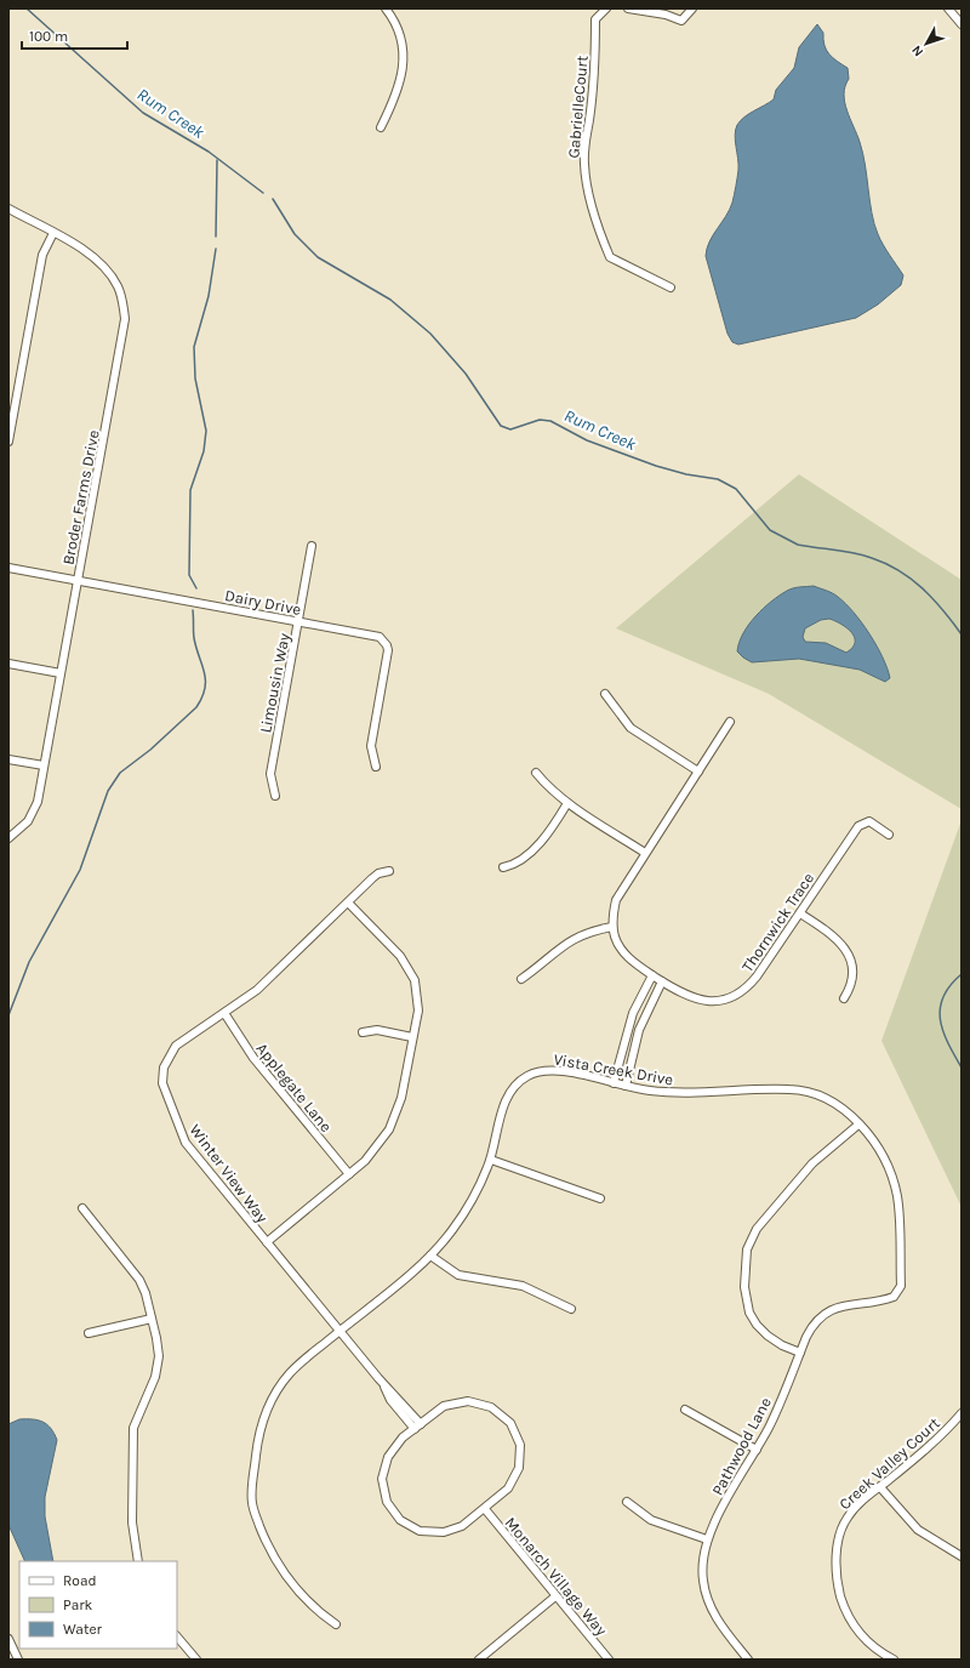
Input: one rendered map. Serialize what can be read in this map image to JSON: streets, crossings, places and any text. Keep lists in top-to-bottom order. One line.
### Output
{"streets":{"street":["GabrielleCourt","Broder Farms Drive","Dairy Drive","Limousin Way","Thornwick Trace","Vista Creek Drive","Applegate Lane","Winter View Way","Pathwood Lane","Creek Valley Court","Monarch Village Way"]},"crossings":[["Broder Farms Drive","Dairy Drive"],["Dairy Drive","Limousin Way"],["Vista Creek Drive","Winter View Way"],["Vista Creek Drive","Pathwood Lane"],["Applegate Lane","Winter View Way"],["Winter View Way","Monarch Village Way"]],"water":["Rum Creek"],"legend":["Road","Park","Water"],"scale_bar":"100 m","north":"bottom left"}
